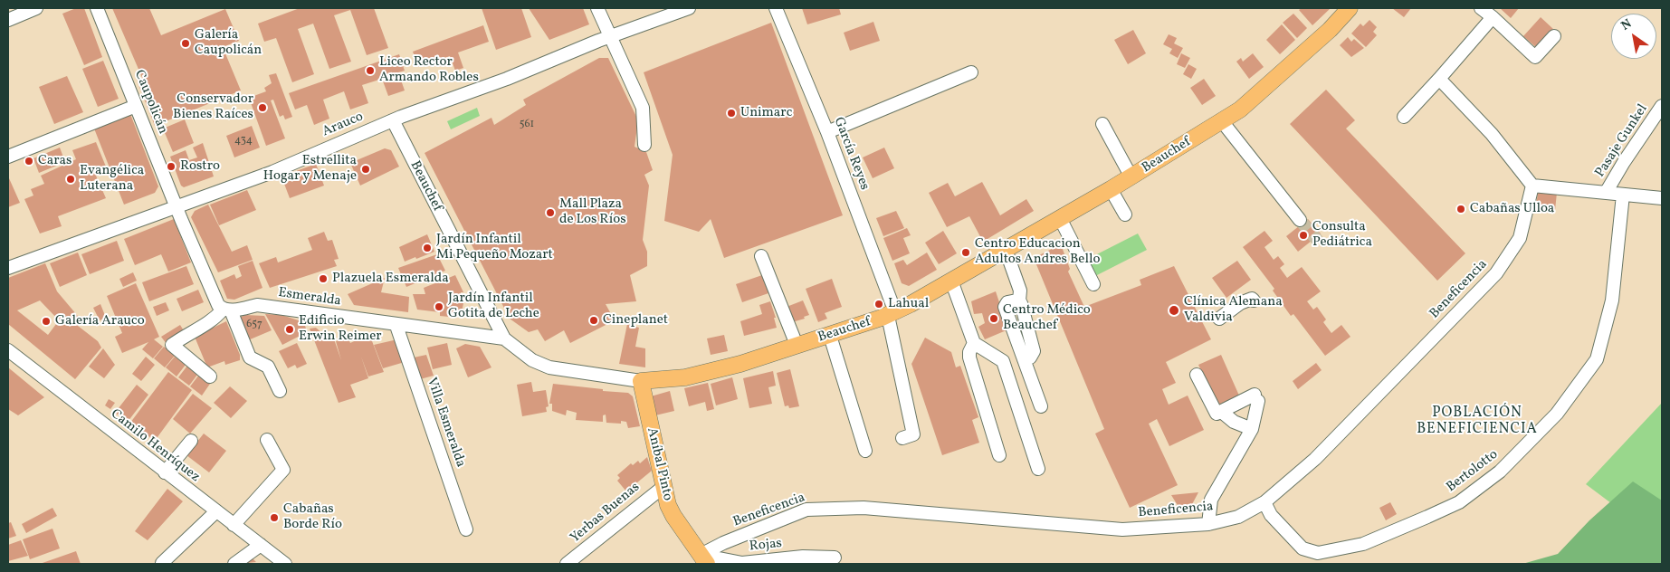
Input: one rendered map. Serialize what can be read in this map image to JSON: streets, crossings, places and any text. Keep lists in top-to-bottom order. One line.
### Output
{"streets":{"main road":["Beauchef","Aníbal Pinto"],"street":["Caupolicán","Arauco","Pasaje Gunkel","García Reyes","Beneficencia","Esmeralda","Villa Esmeralda","Camilo Henríquez","Bertolotto","Yerbas Buenas","Rojas"]},"crossings":[["Caupolicán","Arauco"],["Arauco","Beauchef"],["García Reyes","Beauchef"],["Beauchef","Esmeralda"],["Beauchef","Aníbal Pinto"],["Beneficencia","Aníbal Pinto"],["Beneficencia","Bertolotto"],["Beneficencia","Rojas"],["Esmeralda","Villa Esmeralda"],["Aníbal Pinto","Yerbas Buenas"],["Aníbal Pinto","Rojas"]],"districts":["POBLACIÓN BENEFICIENCIA"],"places":["Galería Caupolicán","Liceo Rector Armando Robles","Conservador Bienes Raíces","Unimarc","Caras","Rostro","Estrellita Hogar y Menaje","Evangélica Luterana","Cabañas Ulloa","Mall Plaza de Los Ríos","Consulta Pediátrica","Jardín Infantil Mi Pequeño Mozart","Centro Educacion Adultos Andres Bello","Plazuela Esmeralda","Lahual","Jardín Infantil Gotita de Leche","Clínica Alemana Valdivia","Centro Médico Beauchef","Cineplanet","Galería Arauco","Edificio Erwin Reimer","Cabañas Borde Río"],"house_numbers":["561","434","657"],"north":"top left"}
